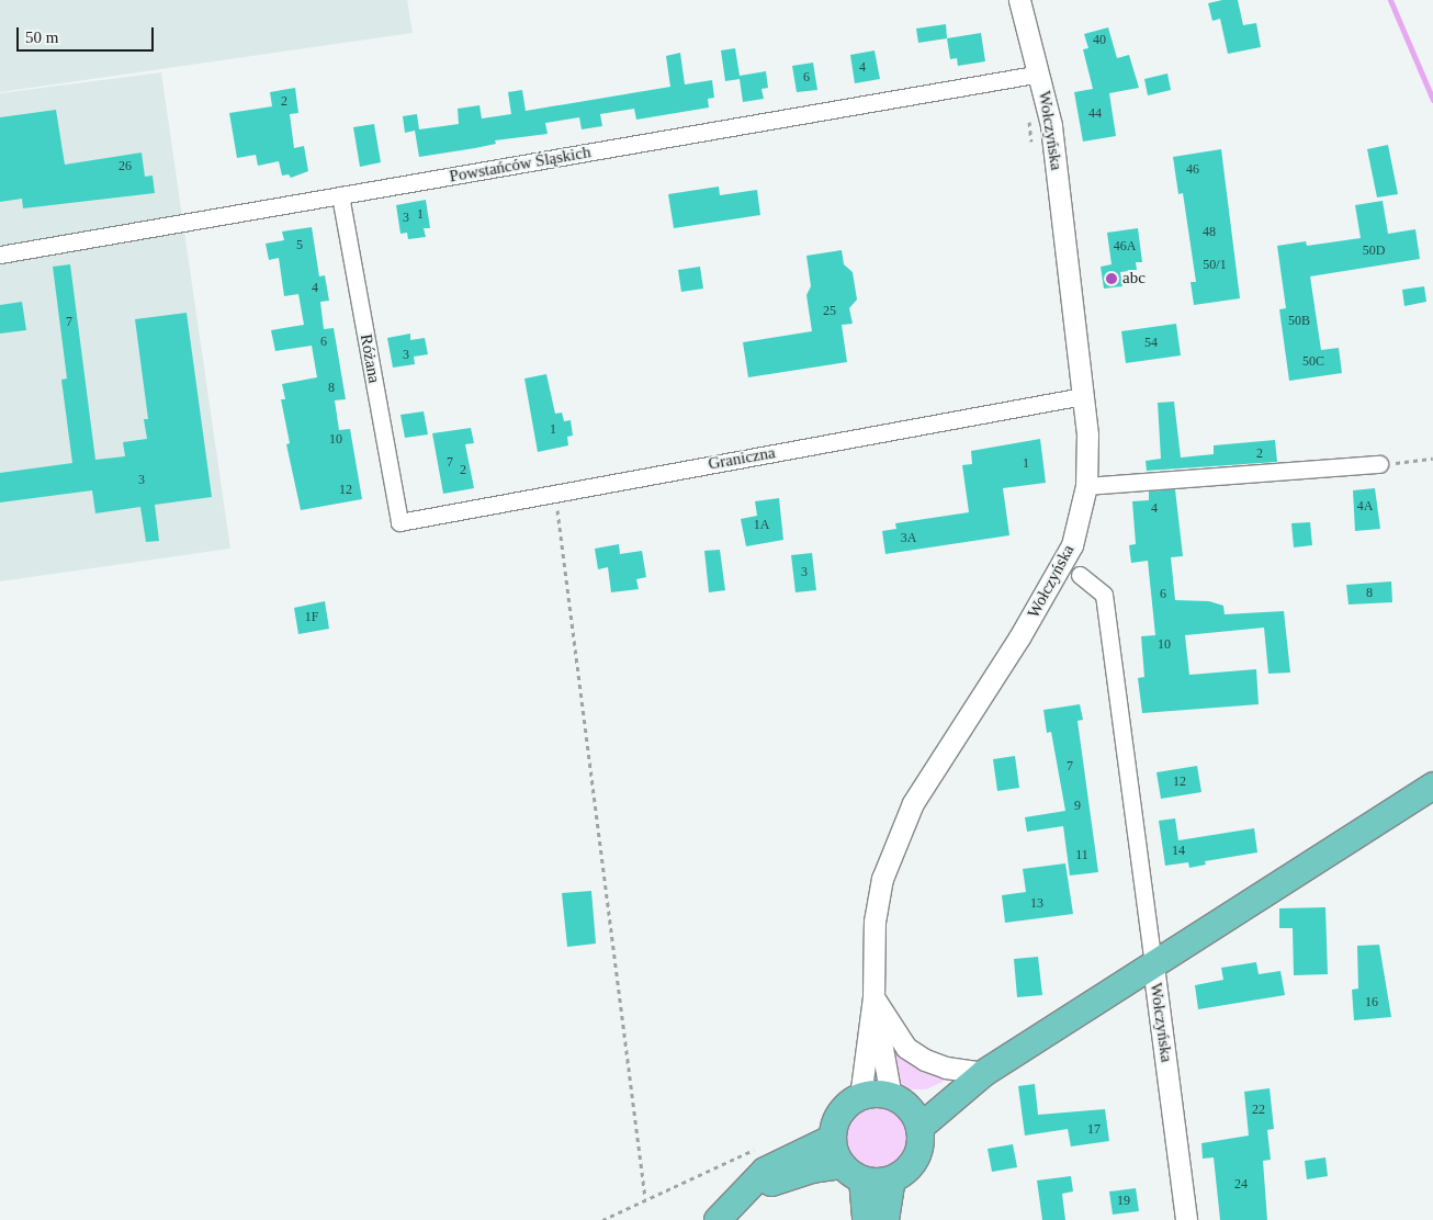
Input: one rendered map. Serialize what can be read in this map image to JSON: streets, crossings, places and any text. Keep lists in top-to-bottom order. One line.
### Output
{"streets":{"street":["Wołczyńska","Powstańców Śląskich","Różana","Graniczna"]},"crossings":[["Wołczyńska","Powstańców Śląskich"],["Wołczyńska","Graniczna"],["Powstańców Śląskich","Różana"],["Różana","Graniczna"]],"places":["abc"],"house_numbers":["40","4","6","2","44","26","46","1","3","48","5","46A","50D","50/1","4","25","50B","7","6","54","3","50C","8","1","10","2","7","1","2","3","12","4A","4","1A","3A","3","8","6","1F","10","7","12","9","14","11","13","16","22","17","24","19"],"scale_bar":"50 m"}
